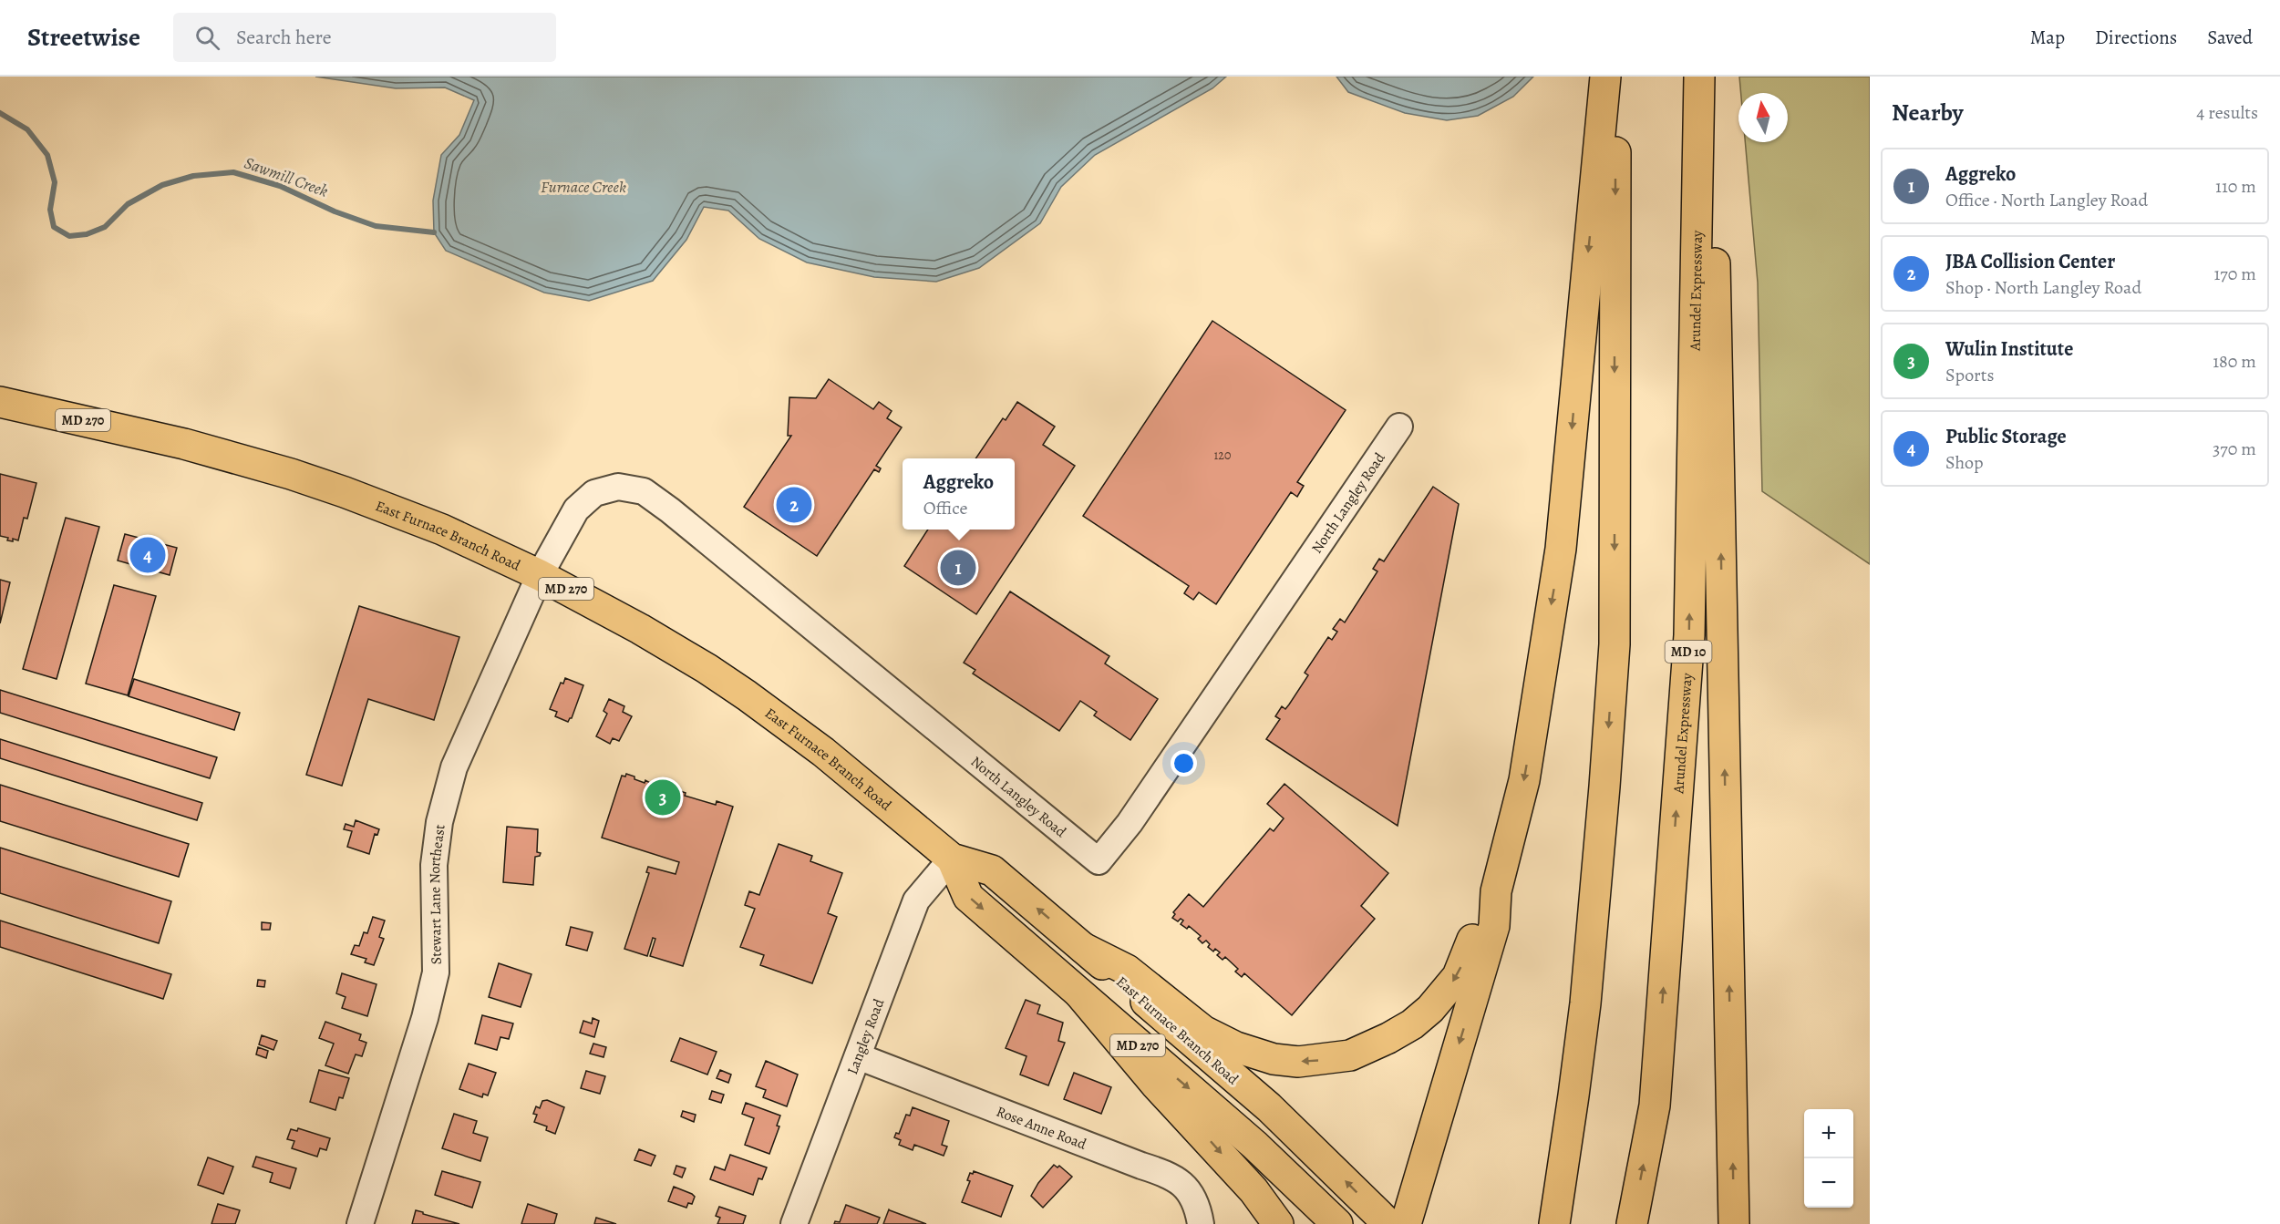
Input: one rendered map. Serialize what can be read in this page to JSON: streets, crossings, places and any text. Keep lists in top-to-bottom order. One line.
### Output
{"streets":{"main road":["Arundel Expressway","MD 270","East Furnace Branch Road","MD 10"],"street":["North Langley Road","Stewart Lane Northeast","Langley Road","Rose Anne Road"]},"crossings":[["North Langley Road","East Furnace Branch Road"],["North Langley Road","Stewart Lane Northeast"],["East Furnace Branch Road","Stewart Lane Northeast"],["East Furnace Branch Road","Langley Road"],["Langley Road","Rose Anne Road"]],"water":["Sawmill Creek","Furnace Creek"],"house_numbers":["120"],"north":"top","page":{"header":"Streetwise","search":"Search here","nav":["Map","Directions","Saved"],"heading":["Nearby","4 results"],"list":[{"mark":"1","name":"Aggreko","note":"Office · North Langley Road","value":"110 m"},{"mark":"2","name":"JBA Collision Center","note":"Shop · North Langley Road","value":"170 m"},{"mark":"3","name":"Wulin Institute","note":"Sports","value":"180 m"},{"mark":"4","name":"Public Storage","note":"Shop","value":"370 m"}],"popup":["Aggreko","Office"],"pins":["2","4","1","3"],"map_buttons":["+","−"]}}
